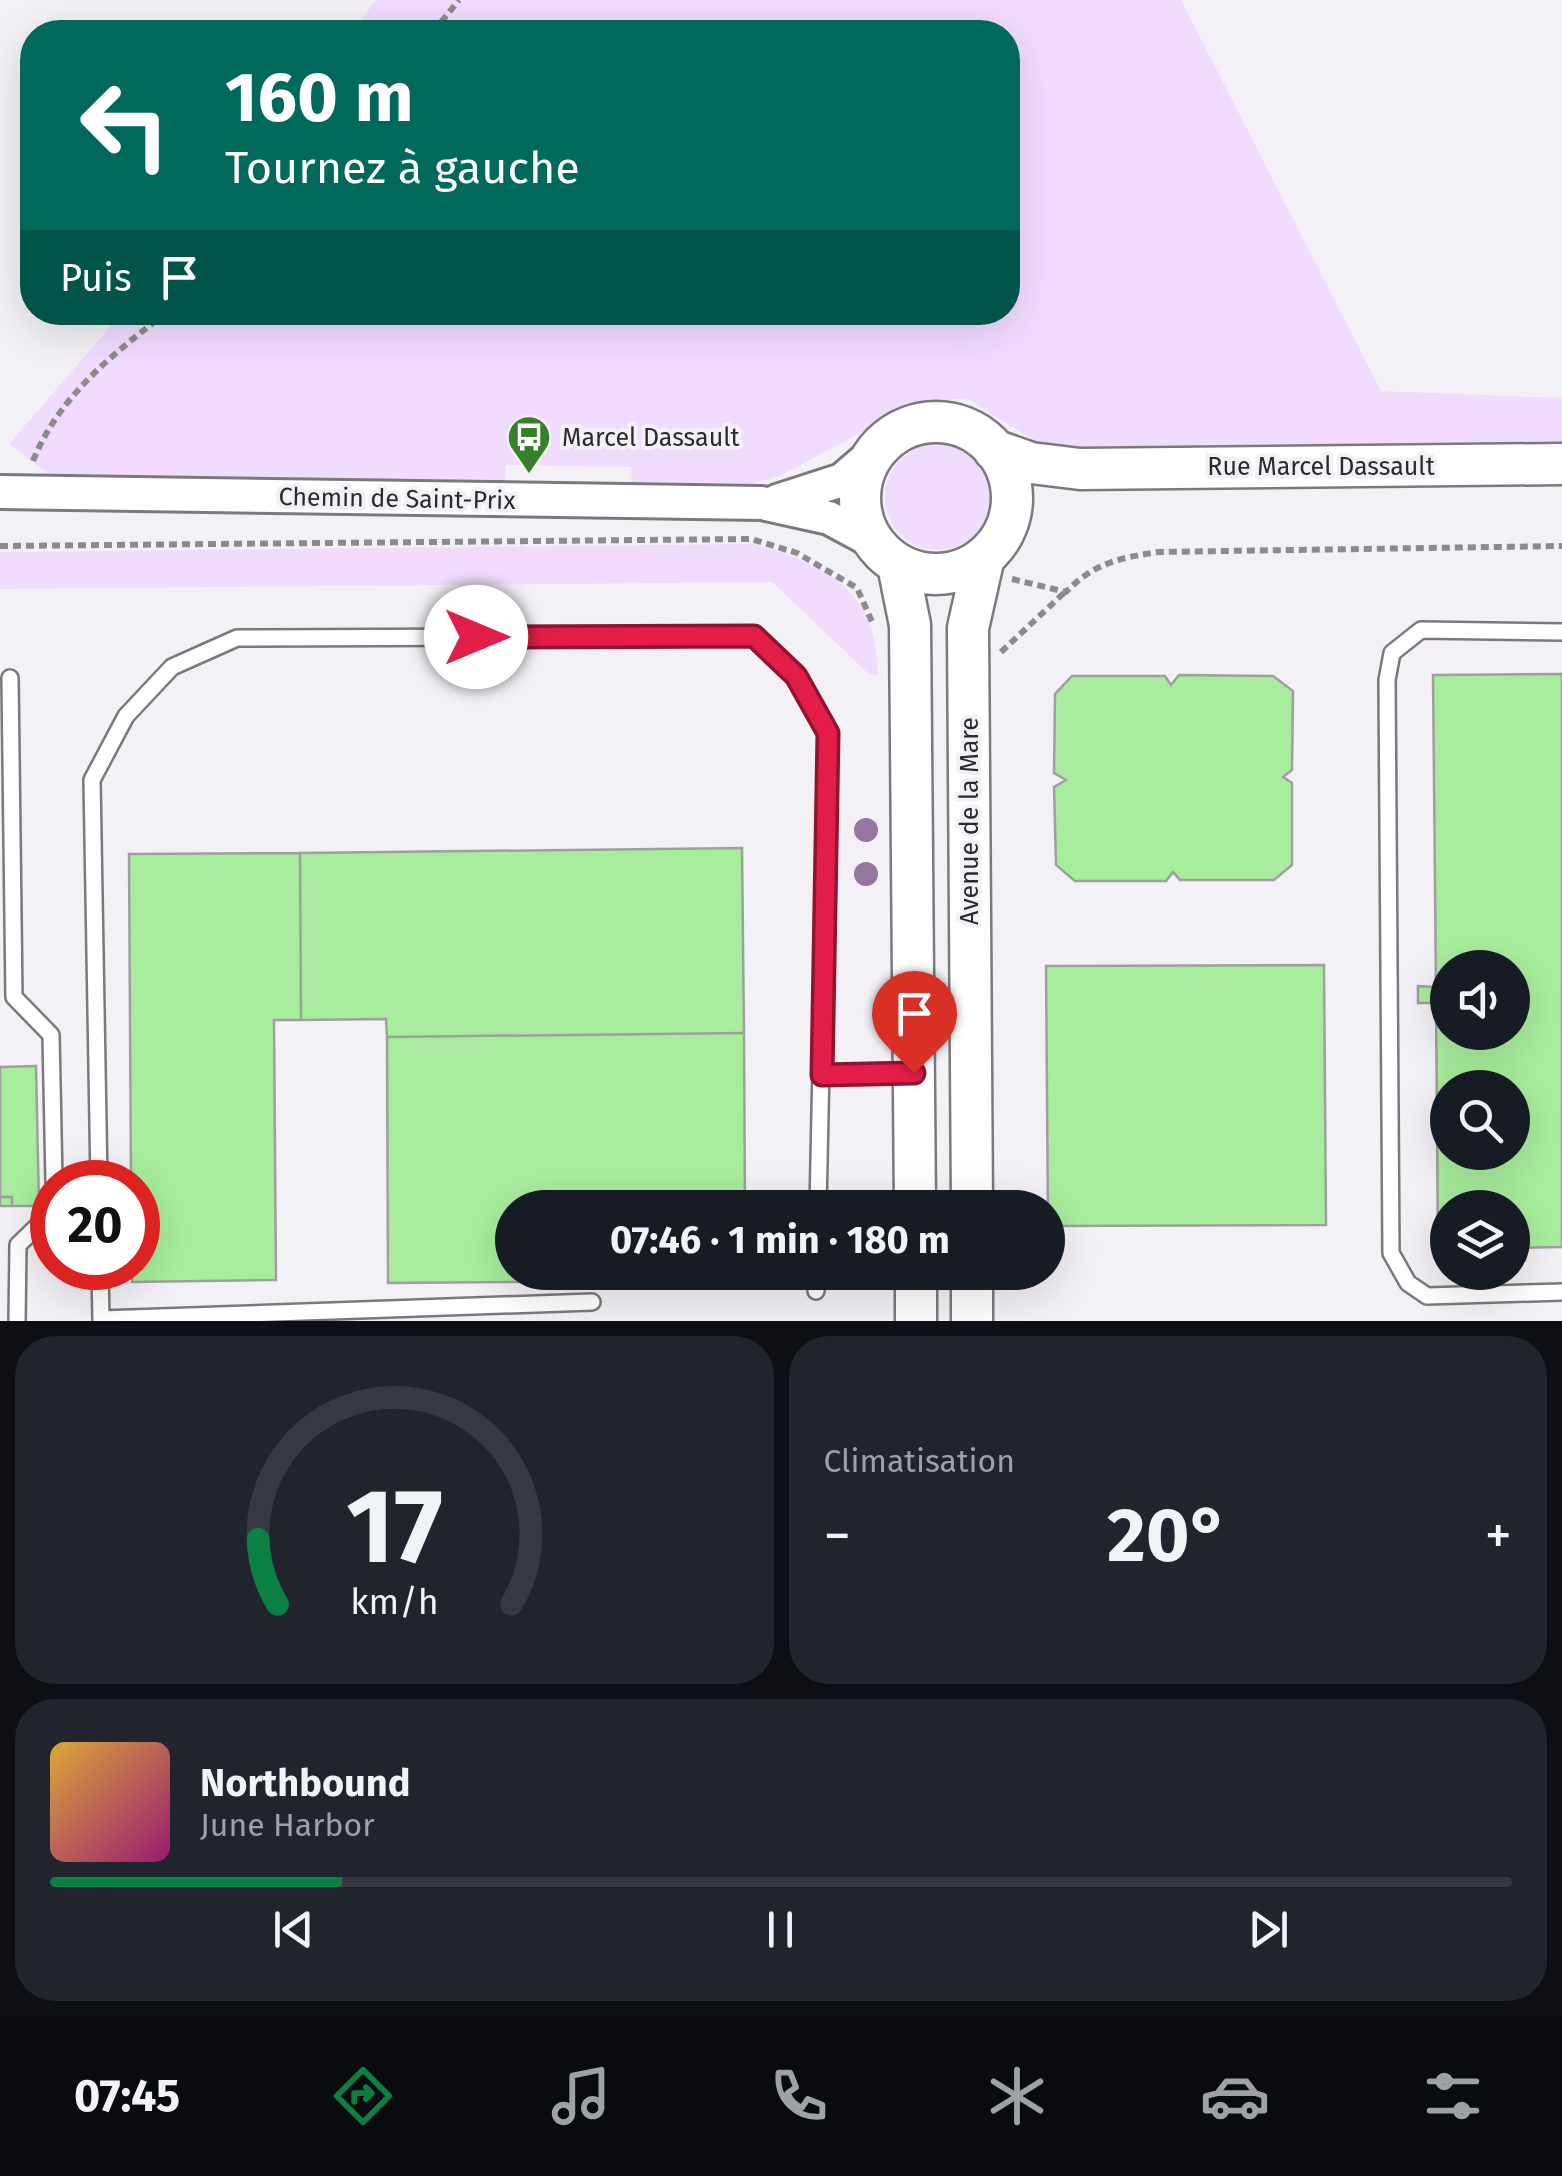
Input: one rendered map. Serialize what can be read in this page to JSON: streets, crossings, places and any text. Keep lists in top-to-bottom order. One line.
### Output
{"streets":{"street":["Rue Marcel Dassault","Chemin de Saint-Prix","Avenue de la Mare"]},"crossings":[["Rue Marcel Dassault","Chemin de Saint-Prix"],["Rue Marcel Dassault","Avenue de la Mare"],["Chemin de Saint-Prix","Avenue de la Mare"]],"places":{"bus stop":["Marcel Dassault"]},"page":{"turn":["160 m","Tournez à gauche"],"then":"Puis","limit":"20","trip":"07:46 · 1 min · 180 m","tile":"Climatisation","heat":["−","20°","+"],"song":["Northbound","June Harbor"],"tabs":"07:45","gauge":["17","km/h"]}}
